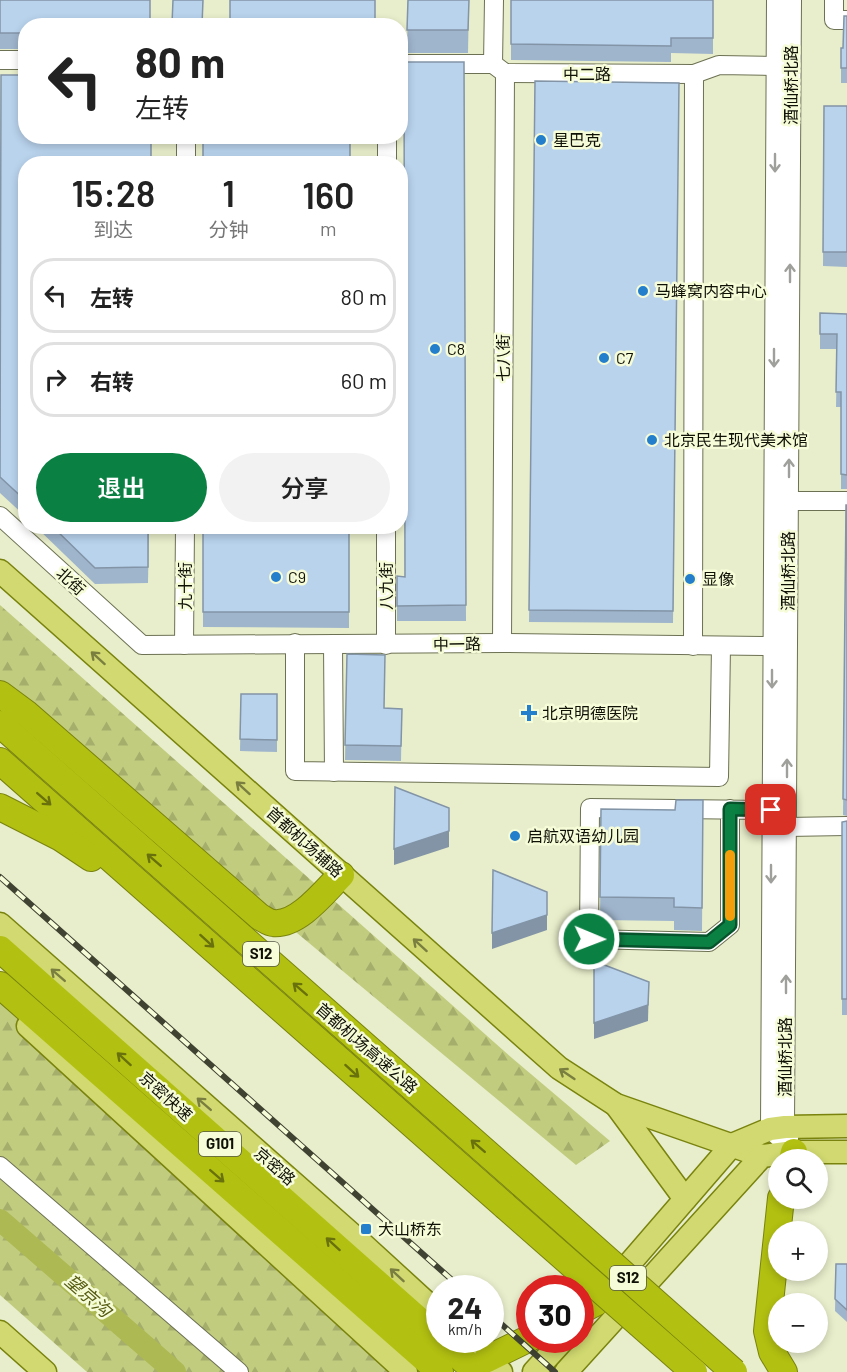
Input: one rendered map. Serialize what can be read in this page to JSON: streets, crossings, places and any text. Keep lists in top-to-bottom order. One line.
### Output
{"streets":{"highway":["S12","首都机场高速公路","京密快速","G101"],"main road":["首都机场辅路","京密路"],"street":["中二路","酒仙桥北路","七八街","北街","九十街","八九街","中一路"]},"crossings":[["中二路","酒仙桥北路"],["中二路","七八街"],["酒仙桥北路","中一路"],["七八街","中一路"],["北街","中一路"],["九十街","中一路"],["八九街","中一路"]],"one_way":["首都机场辅路"],"water":["望京沟"],"places":{"other":["星巴克","马蜂窝内容中心","C8","C7","北京民生现代美术馆","C9","显像","启航双语幼儿园"],"health":["北京明德医院"],"transit":["大山桥东"]},"page":{"turn":["80 m","左转"],"eta":["15:28","到达","1","分钟","160","m"],"list":[{"name":"左转","value":"80 m"},{"name":"右转","value":"60 m"}],"buttons":["退出","分享"],"map_buttons":["+","−"],"speed":"24 km/h","limit":"30"}}
